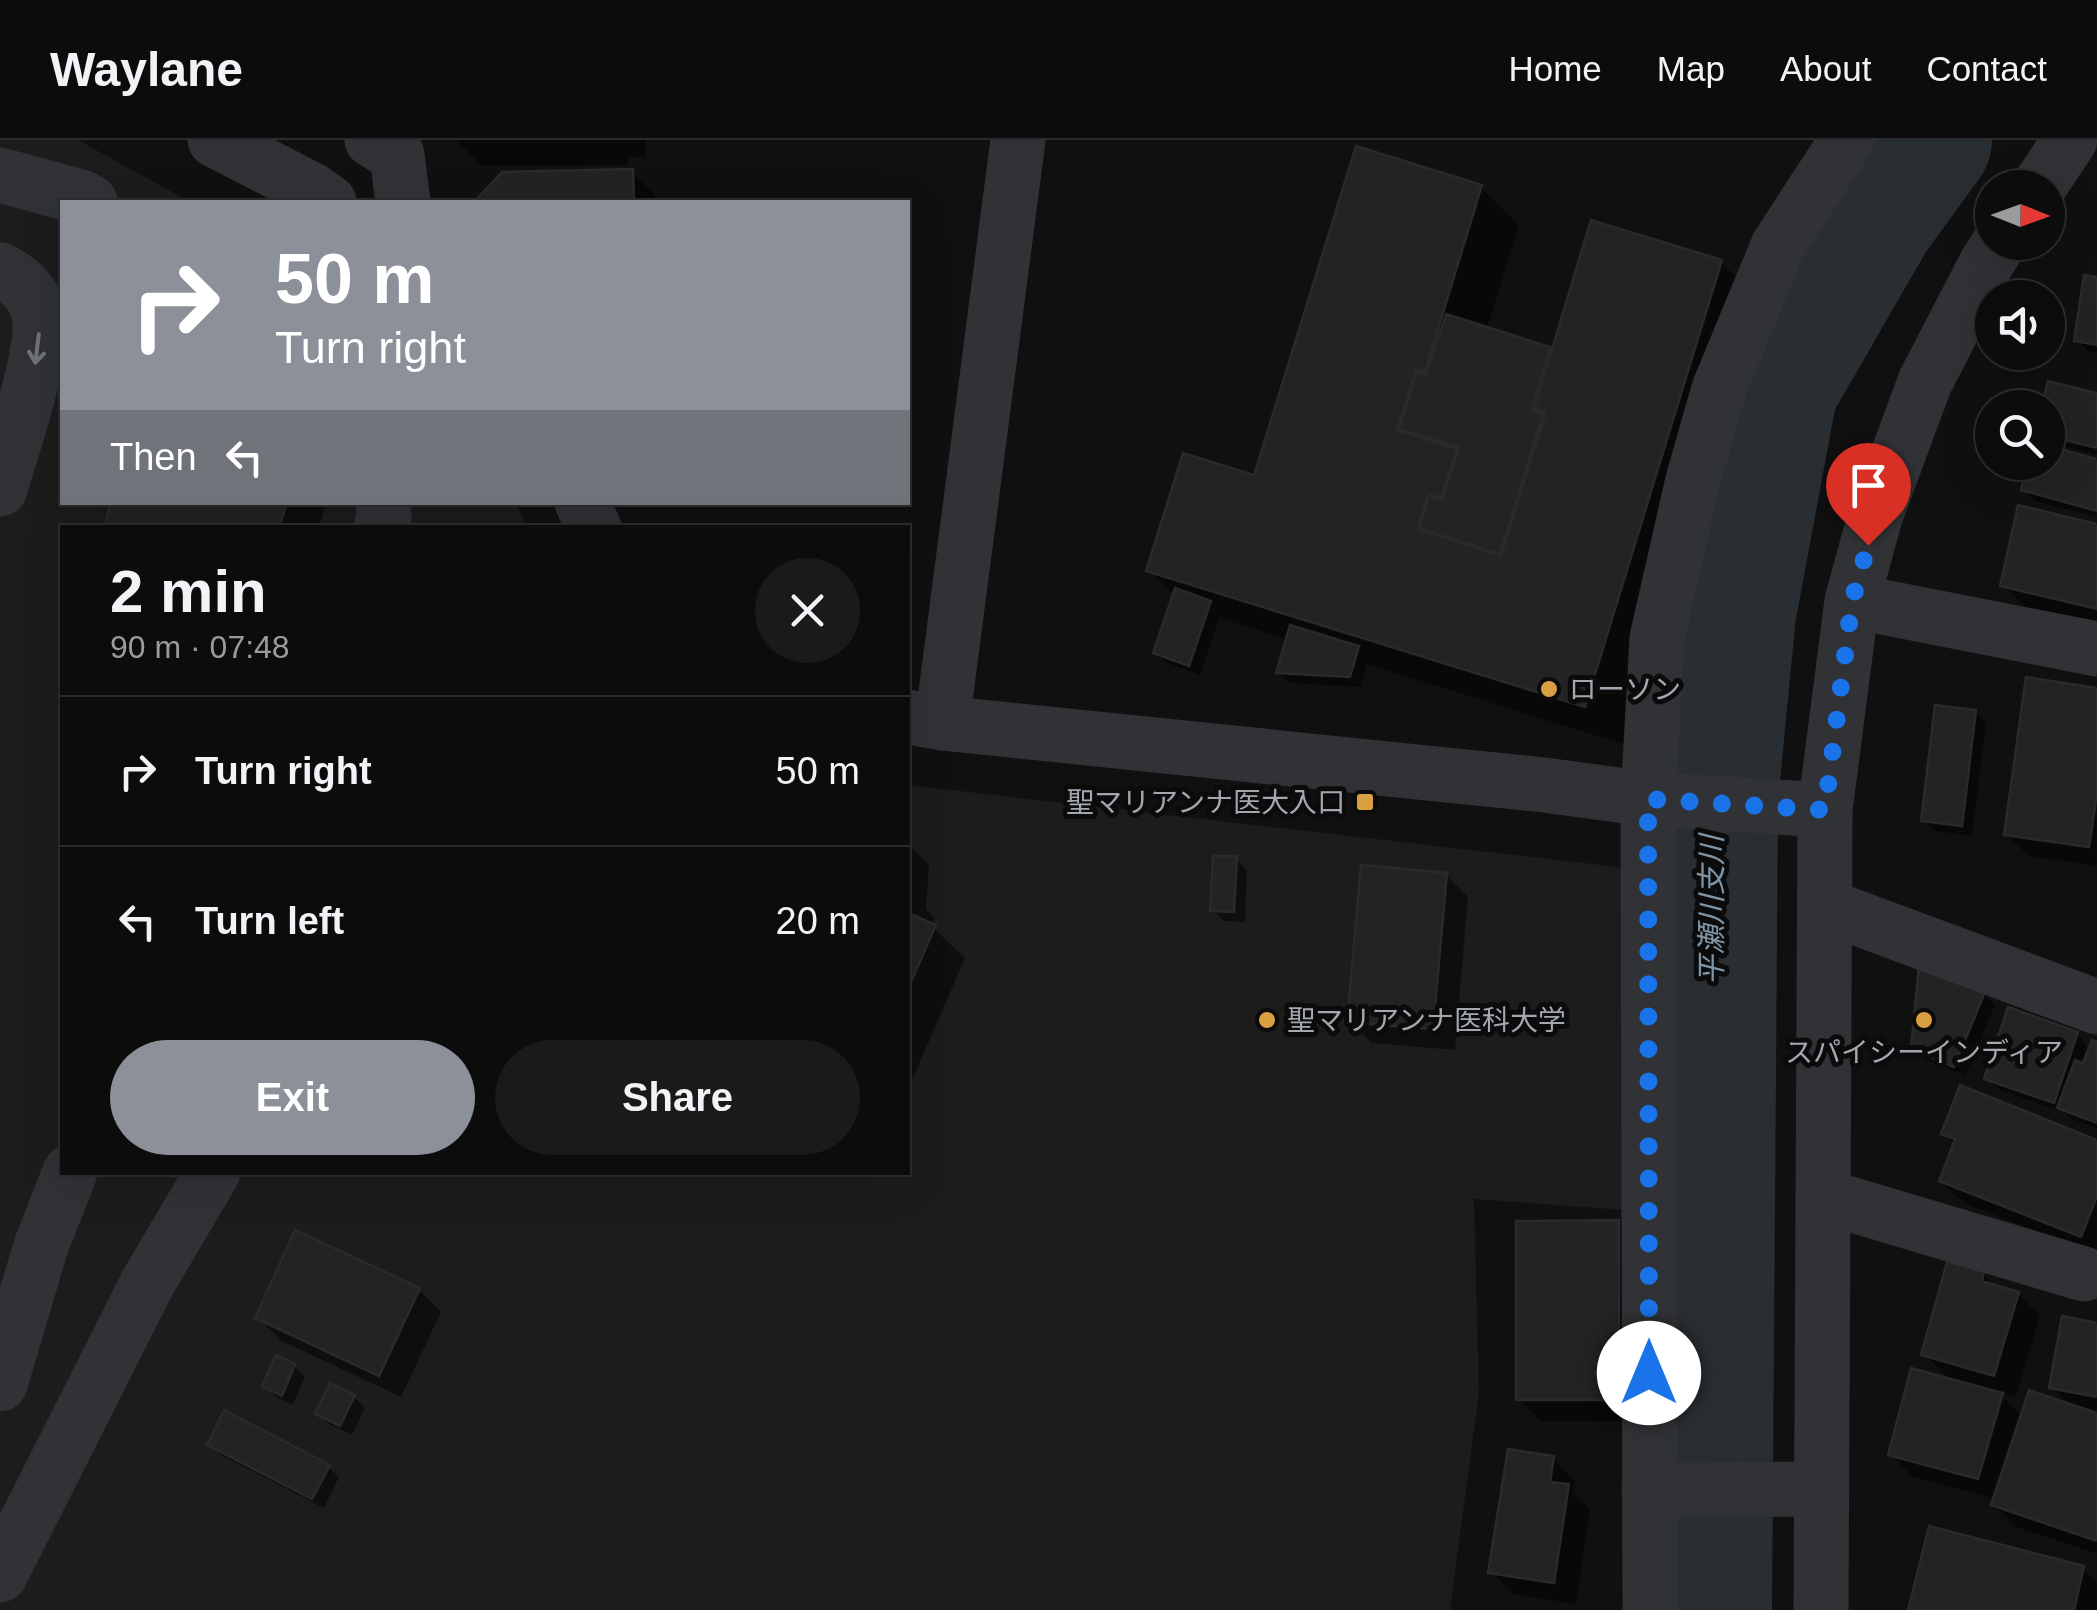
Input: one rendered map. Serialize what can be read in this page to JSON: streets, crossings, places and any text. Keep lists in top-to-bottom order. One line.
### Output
{"water":["平瀬川支川"],"places":{"other":["ローソン","聖マリアンナ医科大学","スパイシーインディア"],"transit":["聖マリアンナ医大入口"]},"north":"right","page":{"header":"Waylane","nav":["Home","Map","About","Contact"],"turn":["50 m","Turn right"],"then":"Then","heading":["2 min","90 m · 07:48"],"list":[{"name":"Turn right","value":"50 m"},{"name":"Turn left","value":"20 m"}],"buttons":["Exit","Share"]}}
